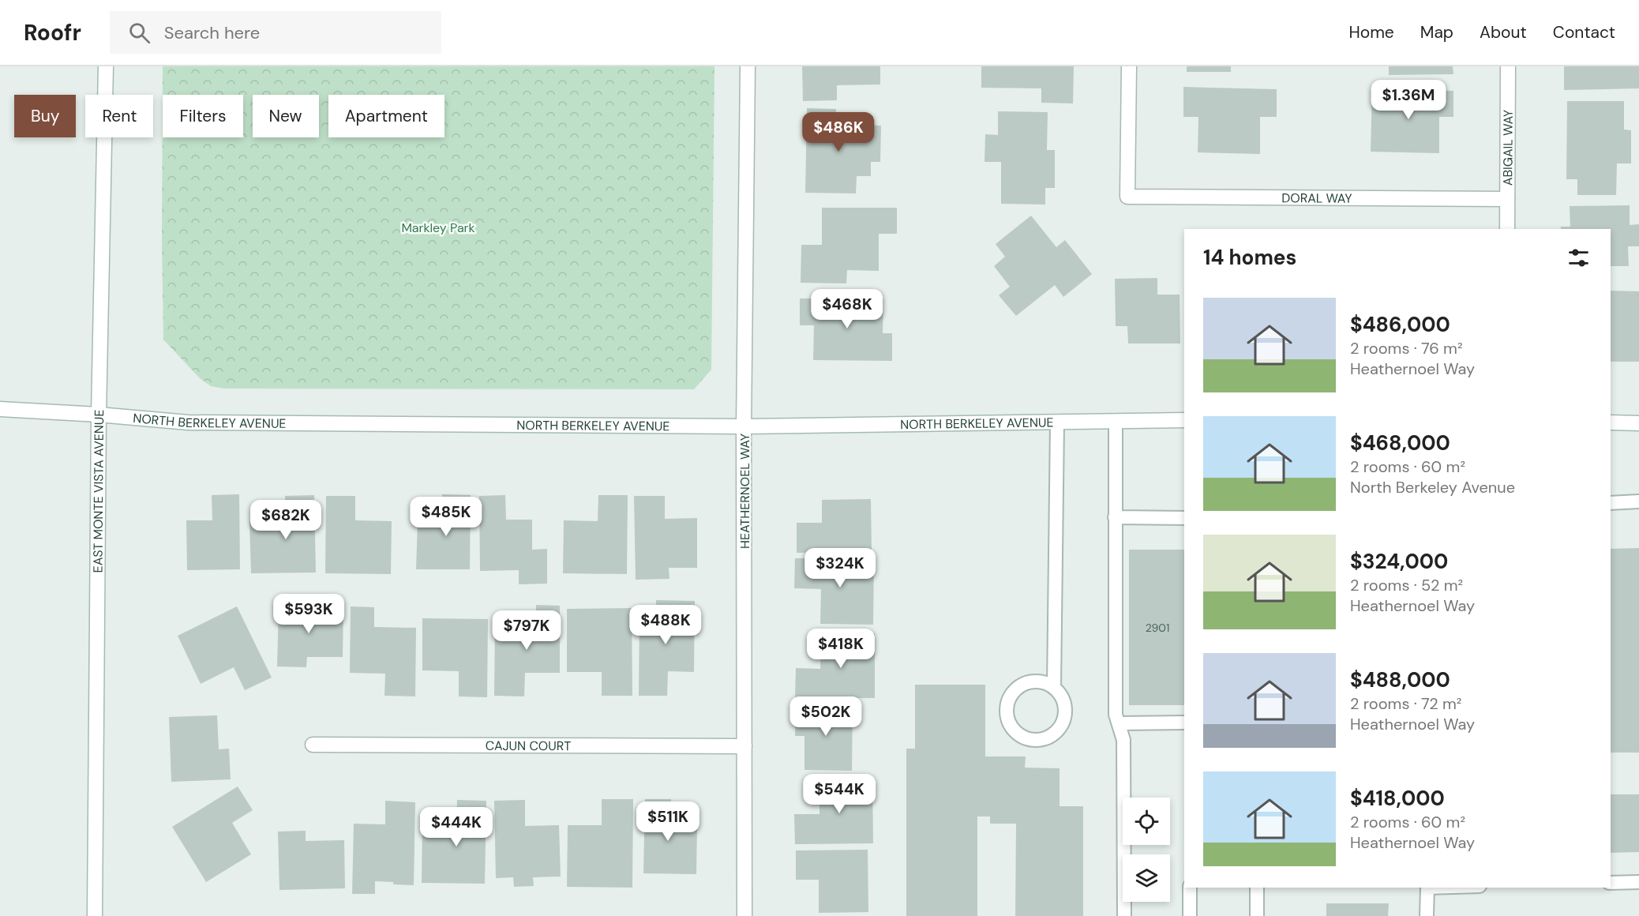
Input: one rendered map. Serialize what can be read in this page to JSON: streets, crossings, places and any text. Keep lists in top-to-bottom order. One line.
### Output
{"streets":{"street":["ABIGAIL WAY","DORAL WAY","NORTH BERKELEY AVENUE","EAST MONTE VISTA AVENUE","HEATHERNOEL WAY","CAJUN COURT"]},"crossings":[["ABIGAIL WAY","DORAL WAY"],["NORTH BERKELEY AVENUE","EAST MONTE VISTA AVENUE"],["NORTH BERKELEY AVENUE","HEATHERNOEL WAY"],["HEATHERNOEL WAY","CAJUN COURT"]],"parks":["Markley Park"],"house_numbers":["2901"],"page":{"header":"Roofr","search":"Search here","nav":["Home","Map","About","Contact"],"price":["$1.36M","$486K","$468K","$485K","$682K","$324K","$593K","$488K","$797K","$418K","$502K","$544K","$511K","$444K"],"chip":["Buy","Rent","Filters","New","Apartment"],"heading":"14 homes","list":[{"name":"$486,000","note":"2 rooms · 76 m² · Heathernoel Way"},{"name":"$468,000","note":"2 rooms · 60 m² · North Berkeley Avenue"},{"name":"$324,000","note":"2 rooms · 52 m² · Heathernoel Way"},{"name":"$488,000","note":"2 rooms · 72 m² · Heathernoel Way"},{"name":"$418,000","note":"2 rooms · 60 m² · Heathernoel Way"}]}}
